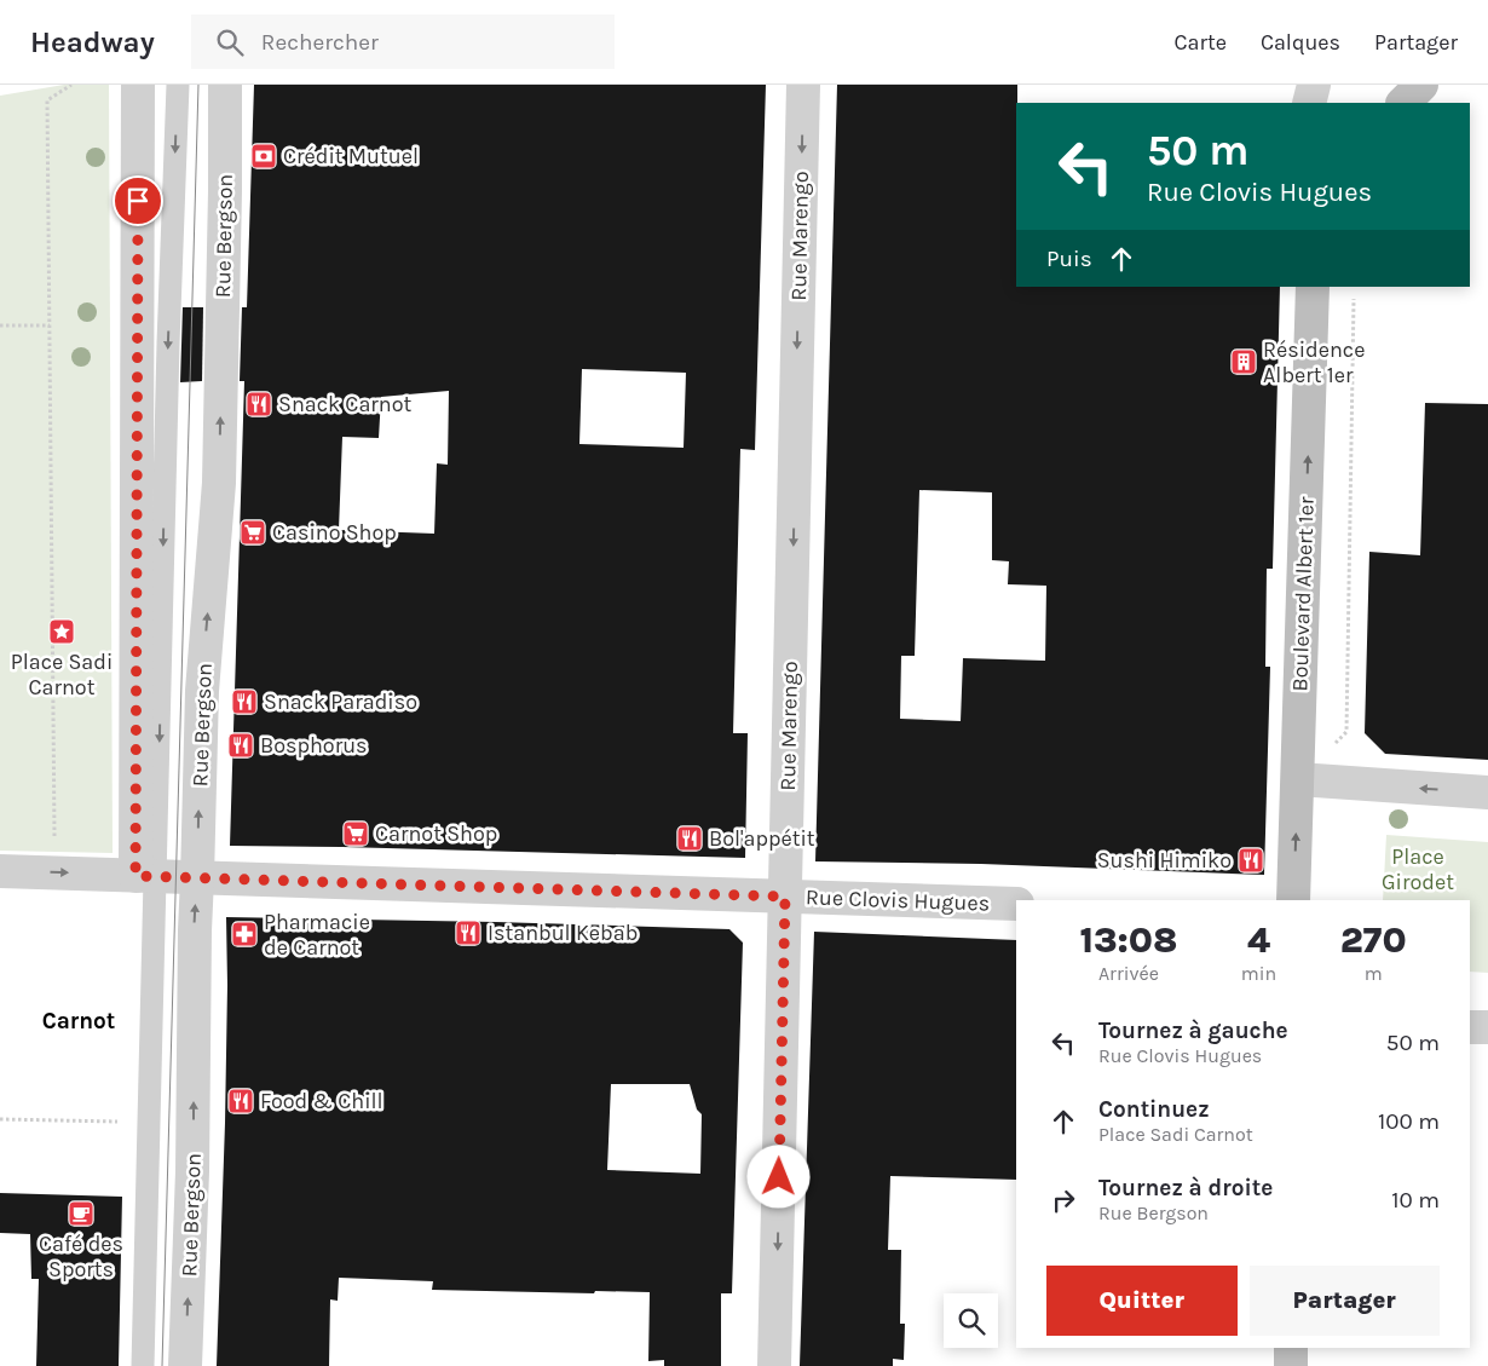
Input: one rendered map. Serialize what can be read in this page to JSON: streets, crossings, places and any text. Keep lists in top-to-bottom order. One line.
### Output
{"streets":{"main road":["Boulevard Albert 1er"],"street":["Rue Bergson","Rue Marengo","Rue Clovis Hugues"]},"crossings":[["Rue Bergson","Rue Clovis Hugues"],["Rue Marengo","Rue Clovis Hugues"]],"one_way":["Rue Marengo","Boulevard Albert 1er"],"districts":["Carnot"],"parks":["Place Girodet"],"places":{"bank":["Crédit Mutuel"],"building":["Résidence Albert 1er"],"restaurant":["Snack Carnot","Snack Paradiso","Bosphorus","Bol'appétit","Sushi Himiko","Istanbul Kebab","Food & Chill"],"supermarket":["Casino Shop","Carnot Shop"],"place":["Place Sadi Carnot"],"pharmacy":["Pharmacie de Carnot"],"cafe":["Café des Sports"]},"page":{"header":"Headway","search":"Rechercher","nav":["Carte","Calques","Partager"],"turn":["50 m","Rue Clovis Hugues"],"then":"Puis","eta":["13:08","Arrivée","4","min","270","m"],"list":[{"name":"Tournez à gauche","note":"Rue Clovis Hugues","value":"50 m"},{"name":"Continuez","note":"Place Sadi Carnot","value":"100 m"},{"name":"Tournez à droite","note":"Rue Bergson","value":"10 m"}],"buttons":["Quitter","Partager"]}}
